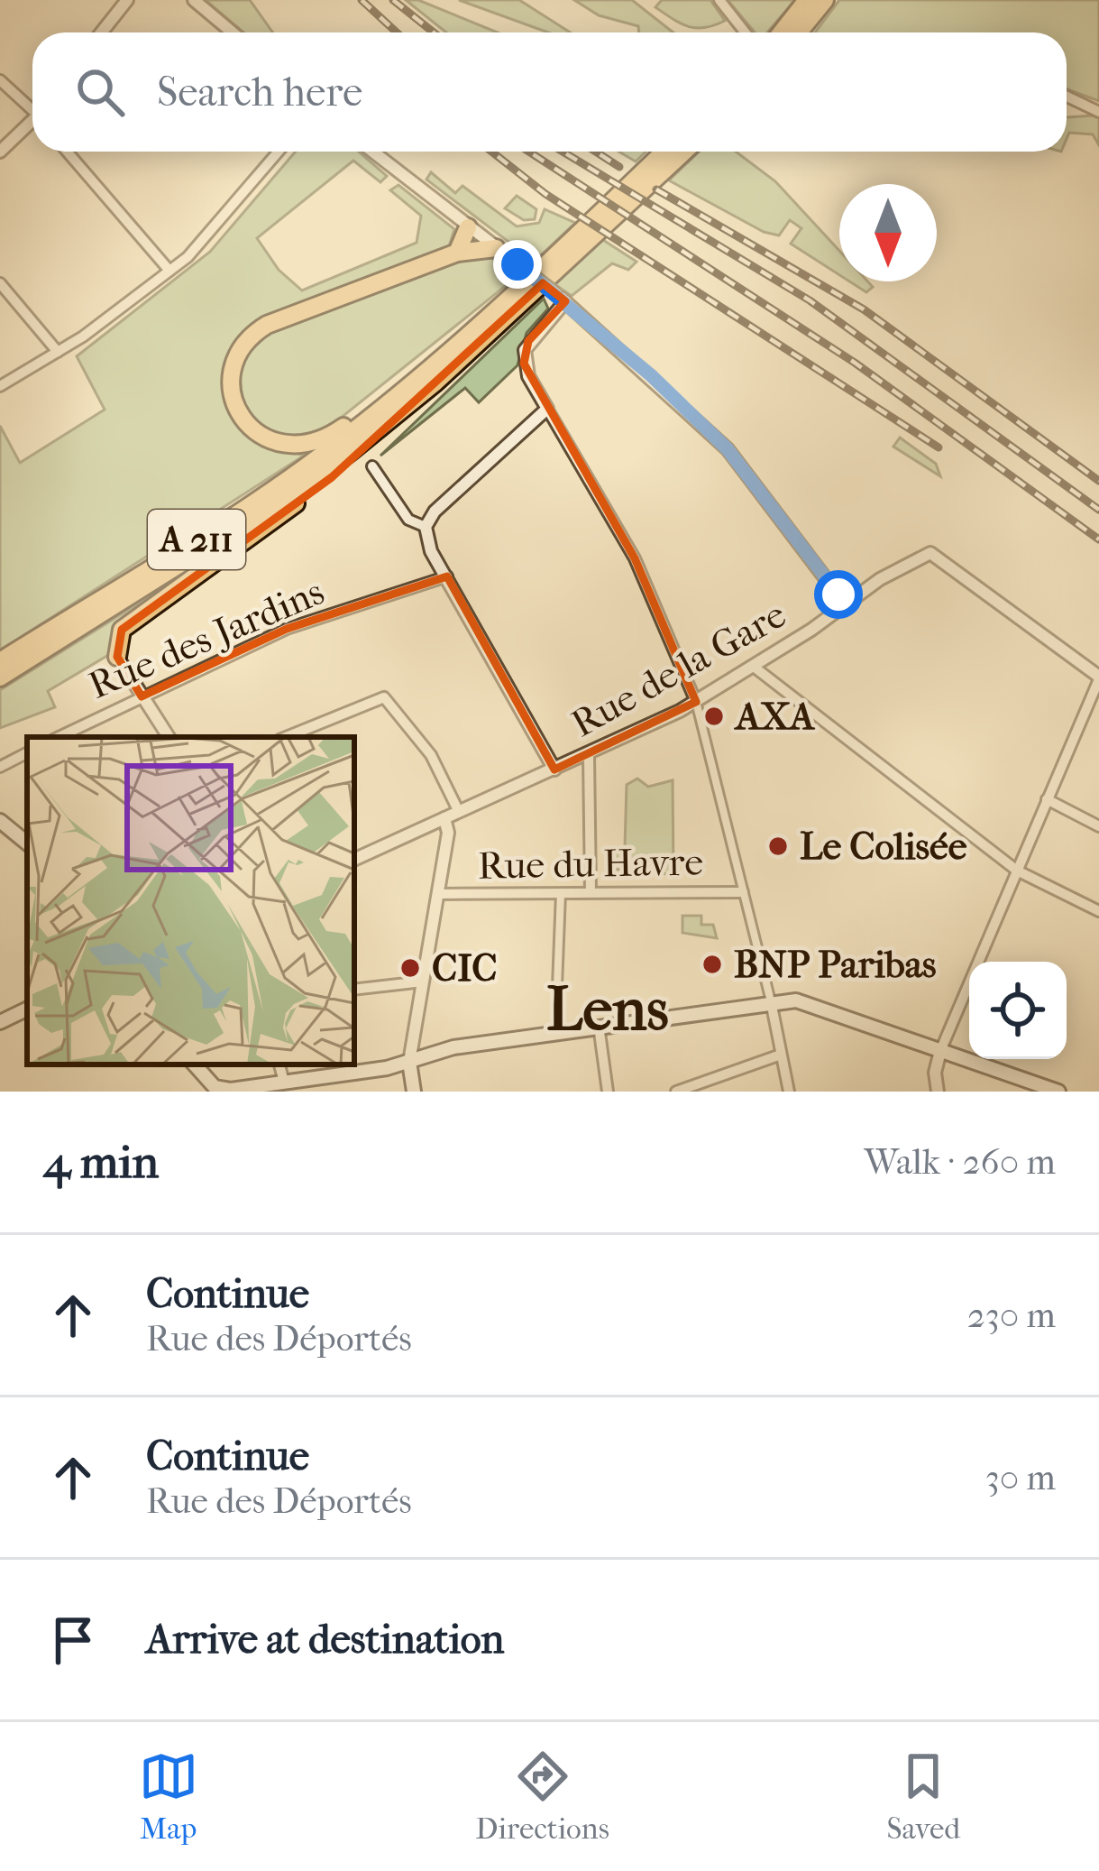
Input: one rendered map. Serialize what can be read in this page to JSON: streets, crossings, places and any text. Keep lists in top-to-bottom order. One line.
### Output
{"streets":{"highway":["A 211"],"street":["Rue des Jardins","Rue de la Gare","Rue du Havre"]},"districts":["Lens"],"places":["AXA","Le Colisée","BNP Paribas","CIC"],"north":"bottom","page":{"search":"Search here","heading":["4 min","Walk · 260 m"],"list":[["Continue","Rue des Déportés","230 m"],["Continue","Rue des Déportés","30 m"],"Arrive at destination"],"nav":["Map","Directions","Saved"]}}
